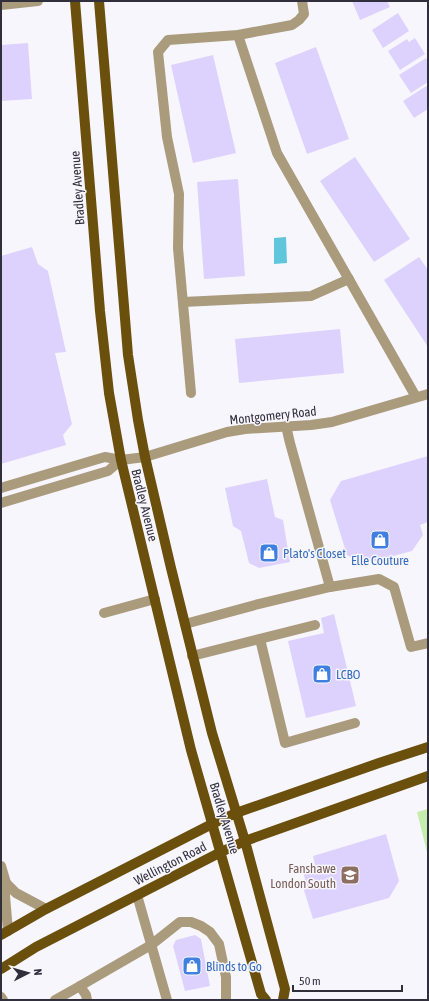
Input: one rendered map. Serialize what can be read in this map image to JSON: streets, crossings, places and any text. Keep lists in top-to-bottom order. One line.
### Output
{"streets":{"main road":["Bradley Avenue","Wellington Road"],"street":["Montgomery Road"]},"crossings":[["Bradley Avenue","Montgomery Road"],["Bradley Avenue","Wellington Road"]],"places":{"shop":["Elle Couture","Plato's Closet","LCBO","Blinds to Go"],"school or university":["Fanshawe London South"]},"scale_bar":"50 m","north":"right"}
